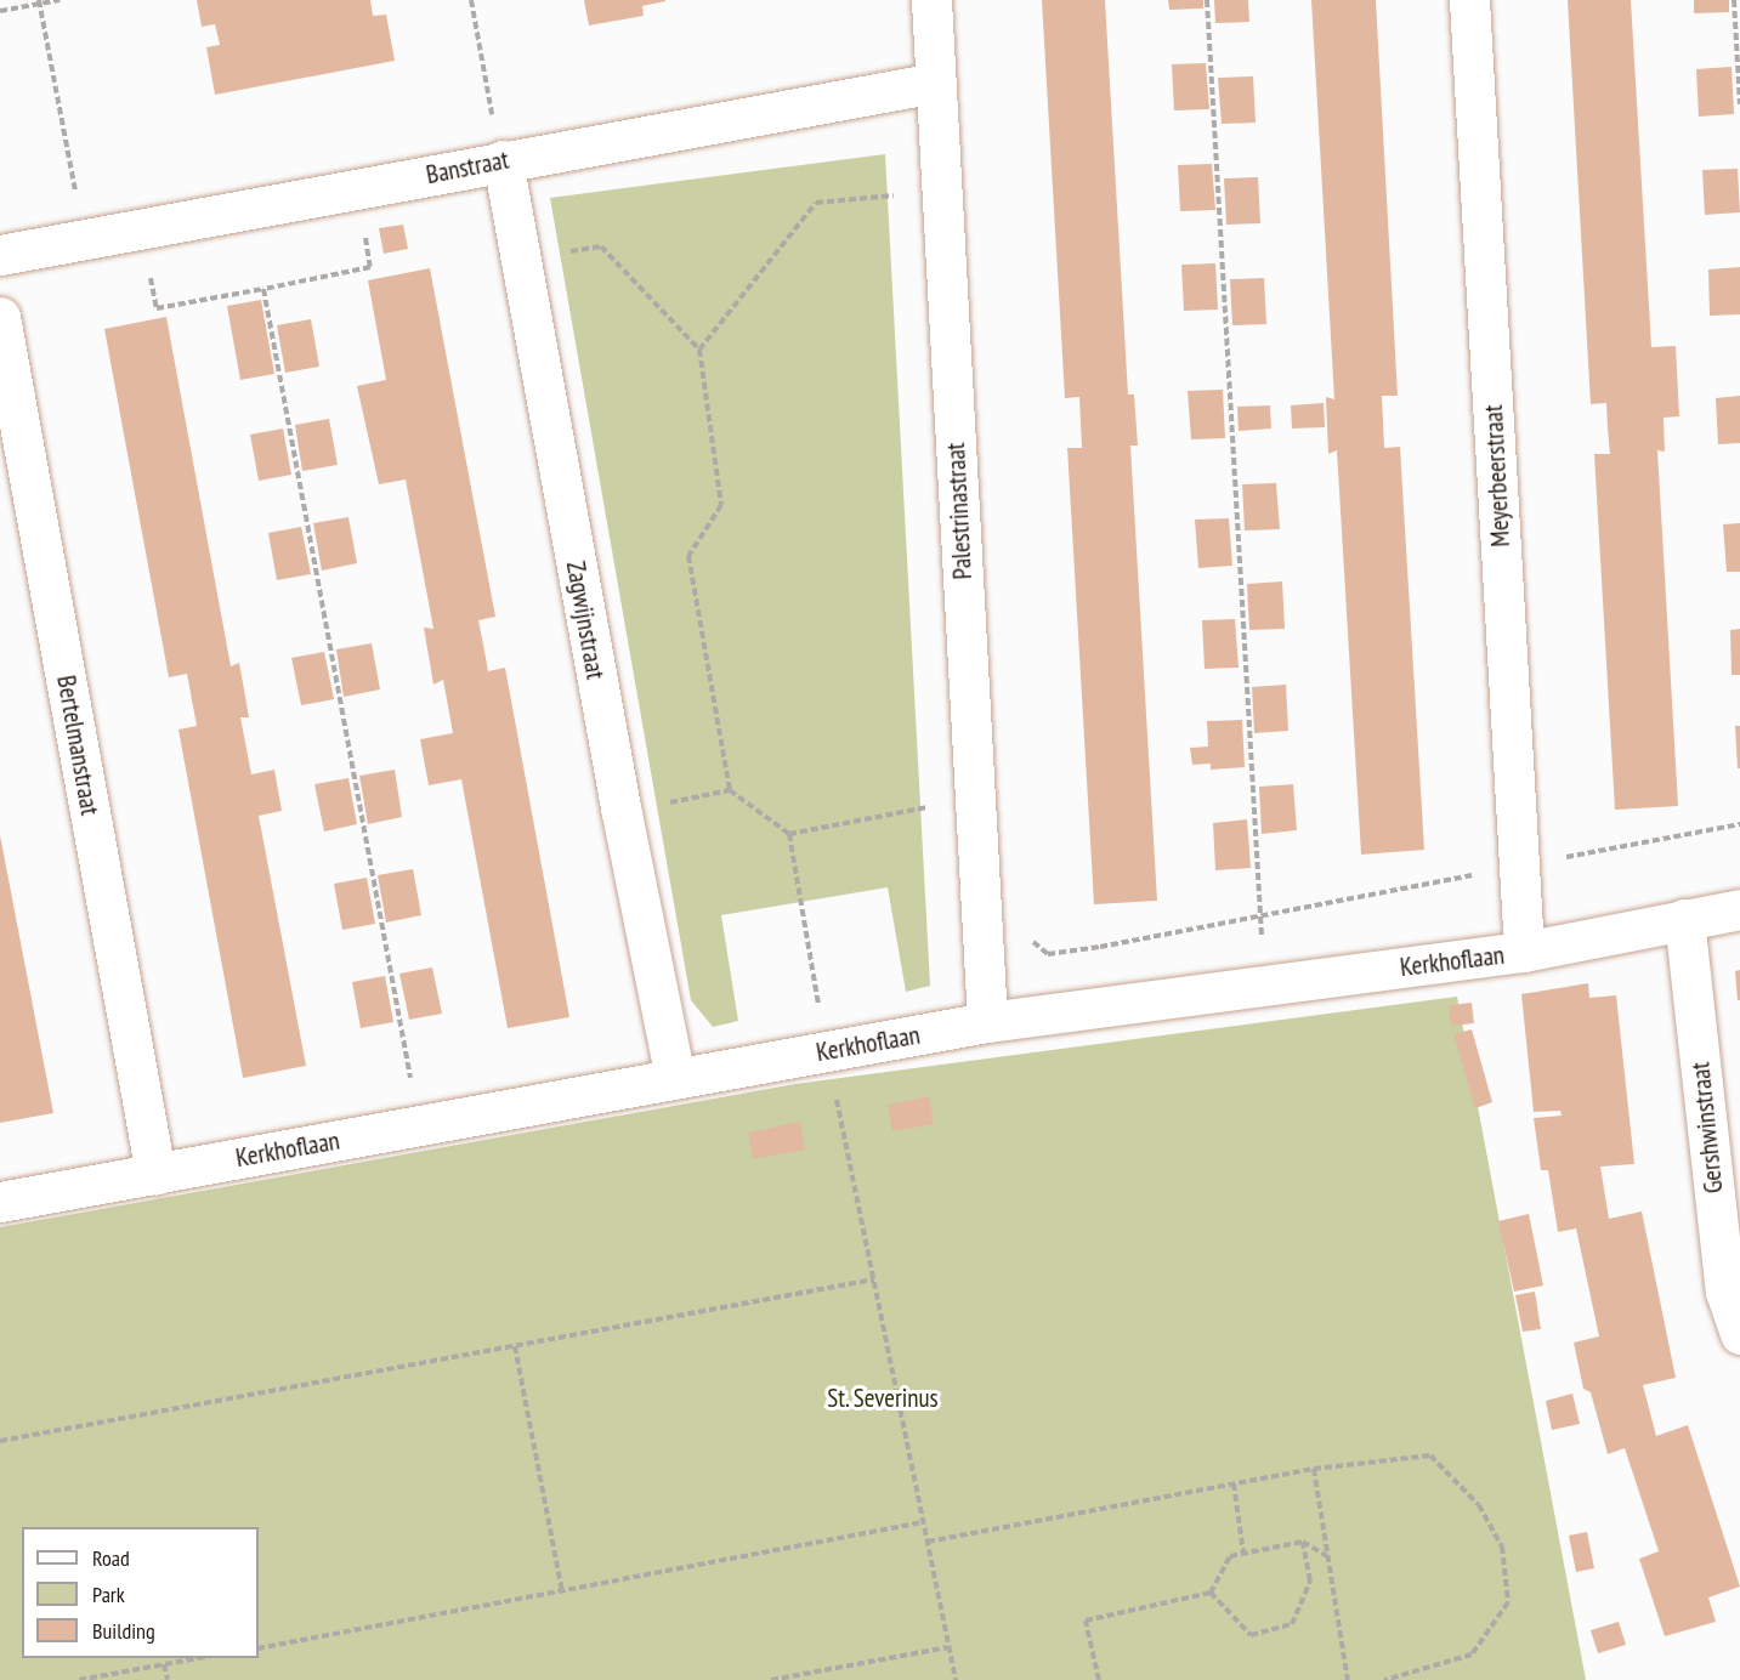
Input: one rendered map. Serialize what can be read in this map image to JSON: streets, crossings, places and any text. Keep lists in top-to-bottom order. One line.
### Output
{"streets":{"street":["Banstraat","Meyerbeerstraat","Palestrinastraat","Zagwijnstraat","Bertelmanstraat","Kerkhoflaan","Gershwinstraat"]},"crossings":[["Banstraat","Palestrinastraat"],["Banstraat","Zagwijnstraat"],["Meyerbeerstraat","Kerkhoflaan"],["Palestrinastraat","Kerkhoflaan"],["Zagwijnstraat","Kerkhoflaan"],["Bertelmanstraat","Kerkhoflaan"],["Kerkhoflaan","Gershwinstraat"]],"parks":["St. Severinus"],"legend":["Road","Park","Building"]}
